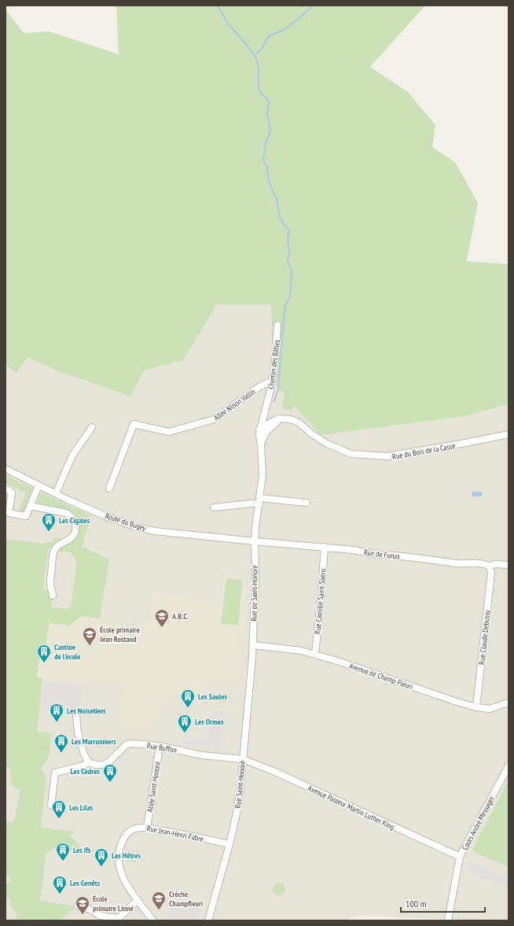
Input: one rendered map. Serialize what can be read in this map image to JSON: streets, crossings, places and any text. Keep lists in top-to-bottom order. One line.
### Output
{"streets":{"street":["Chemin des Bâties","Allée Ninon Vallin","Rue du Bois de la Casse","Route du Bugey","Rue de Funas","Rue de Saint-Honoré","Rue Camille Saint-Saëns","Rue Claude Debussy","Avenue de Champ-Fleuri","Rue Buffon","Rue Saint-Honoré","Allée Saint-Honoré","Avenue Pasteur Martin Luther King","Cours André Messager","Rue Jean-Henri Fabre"]},"crossings":[["Chemin des Bâties","Allée Ninon Vallin"],["Chemin des Bâties","Rue du Bois de la Casse"],["Chemin des Bâties","Route du Bugey"],["Chemin des Bâties","Rue de Funas"],["Chemin des Bâties","Rue de Saint-Honoré"],["Route du Bugey","Rue de Funas"],["Route du Bugey","Rue de Saint-Honoré"],["Rue de Funas","Rue de Saint-Honoré"],["Rue de Funas","Rue Camille Saint-Saëns"],["Rue de Funas","Rue Claude Debussy"],["Rue de Saint-Honoré","Avenue de Champ-Fleuri"],["Rue de Saint-Honoré","Rue Saint-Honoré"],["Rue Camille Saint-Saëns","Avenue de Champ-Fleuri"],["Rue Claude Debussy","Avenue de Champ-Fleuri"],["Avenue de Champ-Fleuri","Rue Saint-Honoré"],["Rue Buffon","Rue Saint-Honoré"],["Rue Buffon","Allée Saint-Honoré"],["Rue Buffon","Avenue Pasteur Martin Luther King"],["Rue Saint-Honoré","Avenue Pasteur Martin Luther King"],["Rue Saint-Honoré","Rue Jean-Henri Fabre"],["Allée Saint-Honoré","Rue Jean-Henri Fabre"],["Avenue Pasteur Martin Luther King","Cours André Messager"]],"places":{"building":["Les Cigales","Cantine de l'école","Les Saules","Les Noisetiers","Les Ormes","Les Marronniers","Les Cèdres","Les Lilas","Les Ifs","Les Hêtres","Les Genêts"],"school or university":["A.B.C.","École primaire Jean Rostand","Crèche Champfleuri","École primaire Linné"]},"scale_bar":"100 m"}
